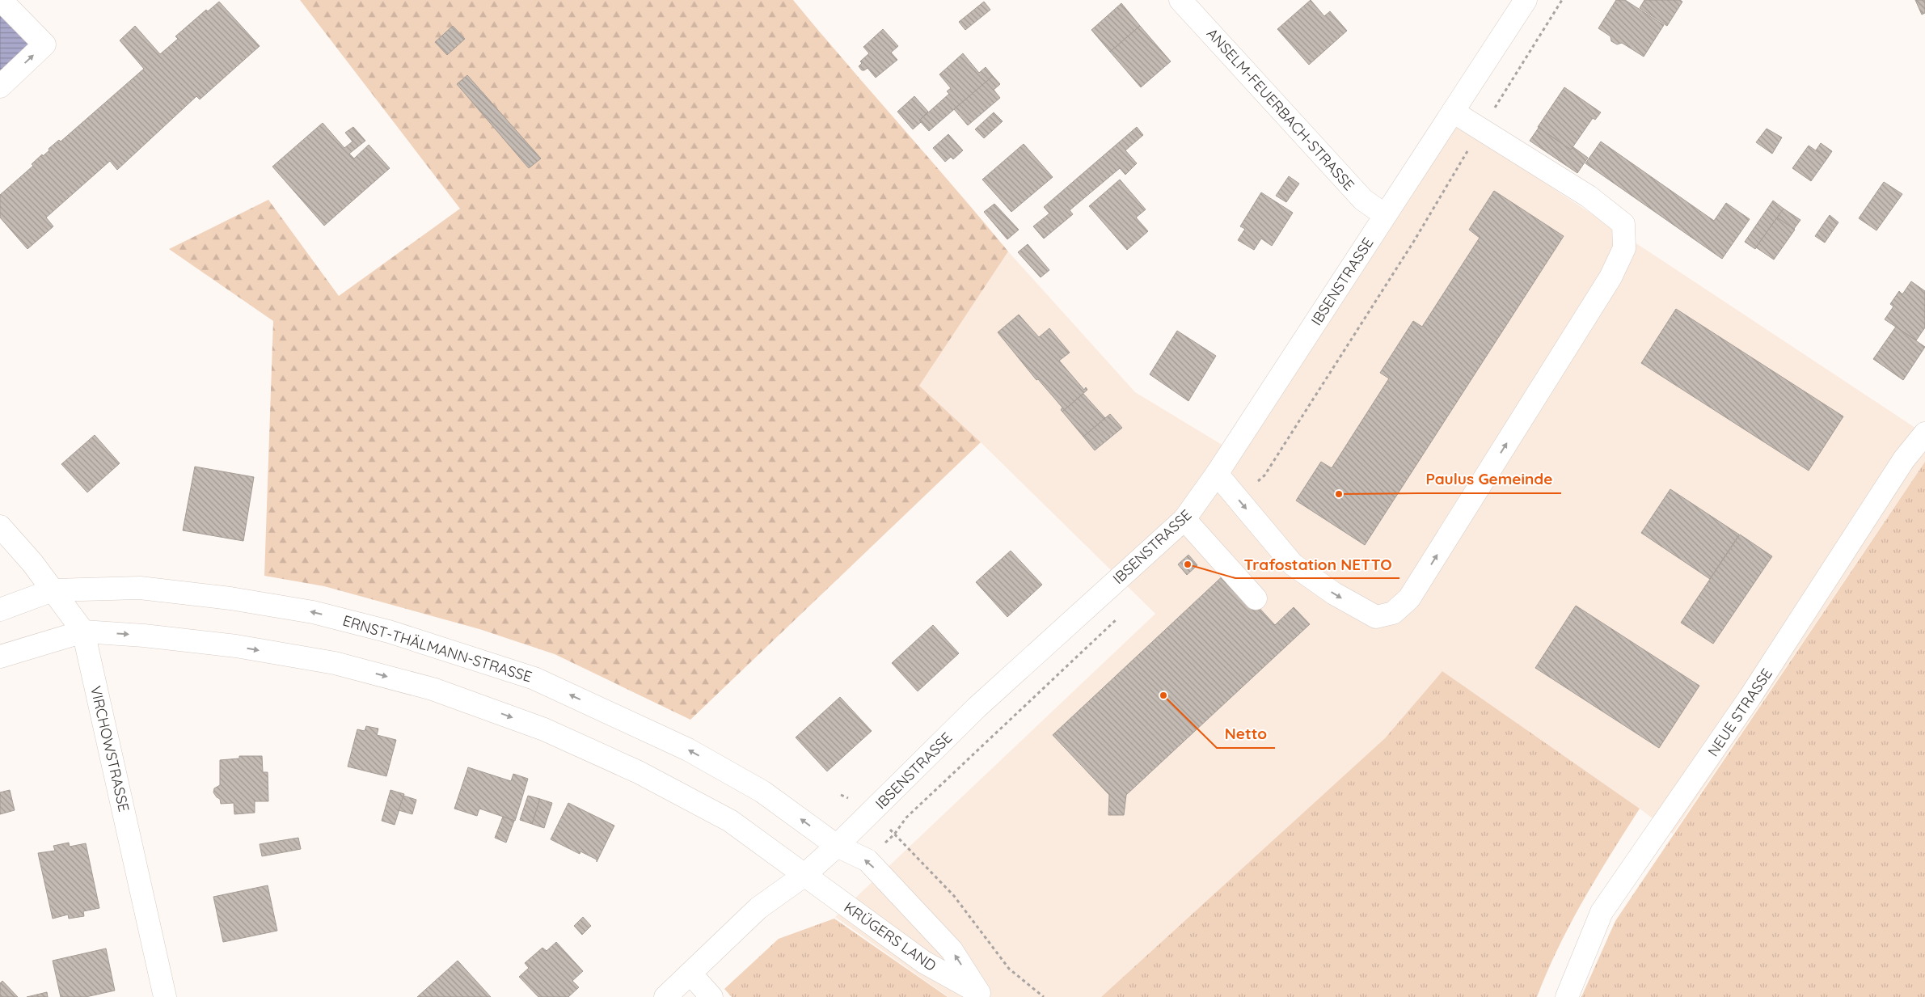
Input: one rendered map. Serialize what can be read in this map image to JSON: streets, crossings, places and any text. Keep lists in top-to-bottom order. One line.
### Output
{"streets":{"street":["ANSELM-FEUERBACH-STRASSE","IBSENSTRASSE","ERNST-THÄLMANN-STRASSE","NEUE STRASSE","VIRCHOWSTRASSE","KRÜGERS LAND"]},"crossings":[["ANSELM-FEUERBACH-STRASSE","IBSENSTRASSE"],["IBSENSTRASSE","ERNST-THÄLMANN-STRASSE"],["IBSENSTRASSE","KRÜGERS LAND"],["ERNST-THÄLMANN-STRASSE","VIRCHOWSTRASSE"],["ERNST-THÄLMANN-STRASSE","KRÜGERS LAND"]],"places":["Paulus Gemeinde","Trafostation NETTO","Netto"]}
